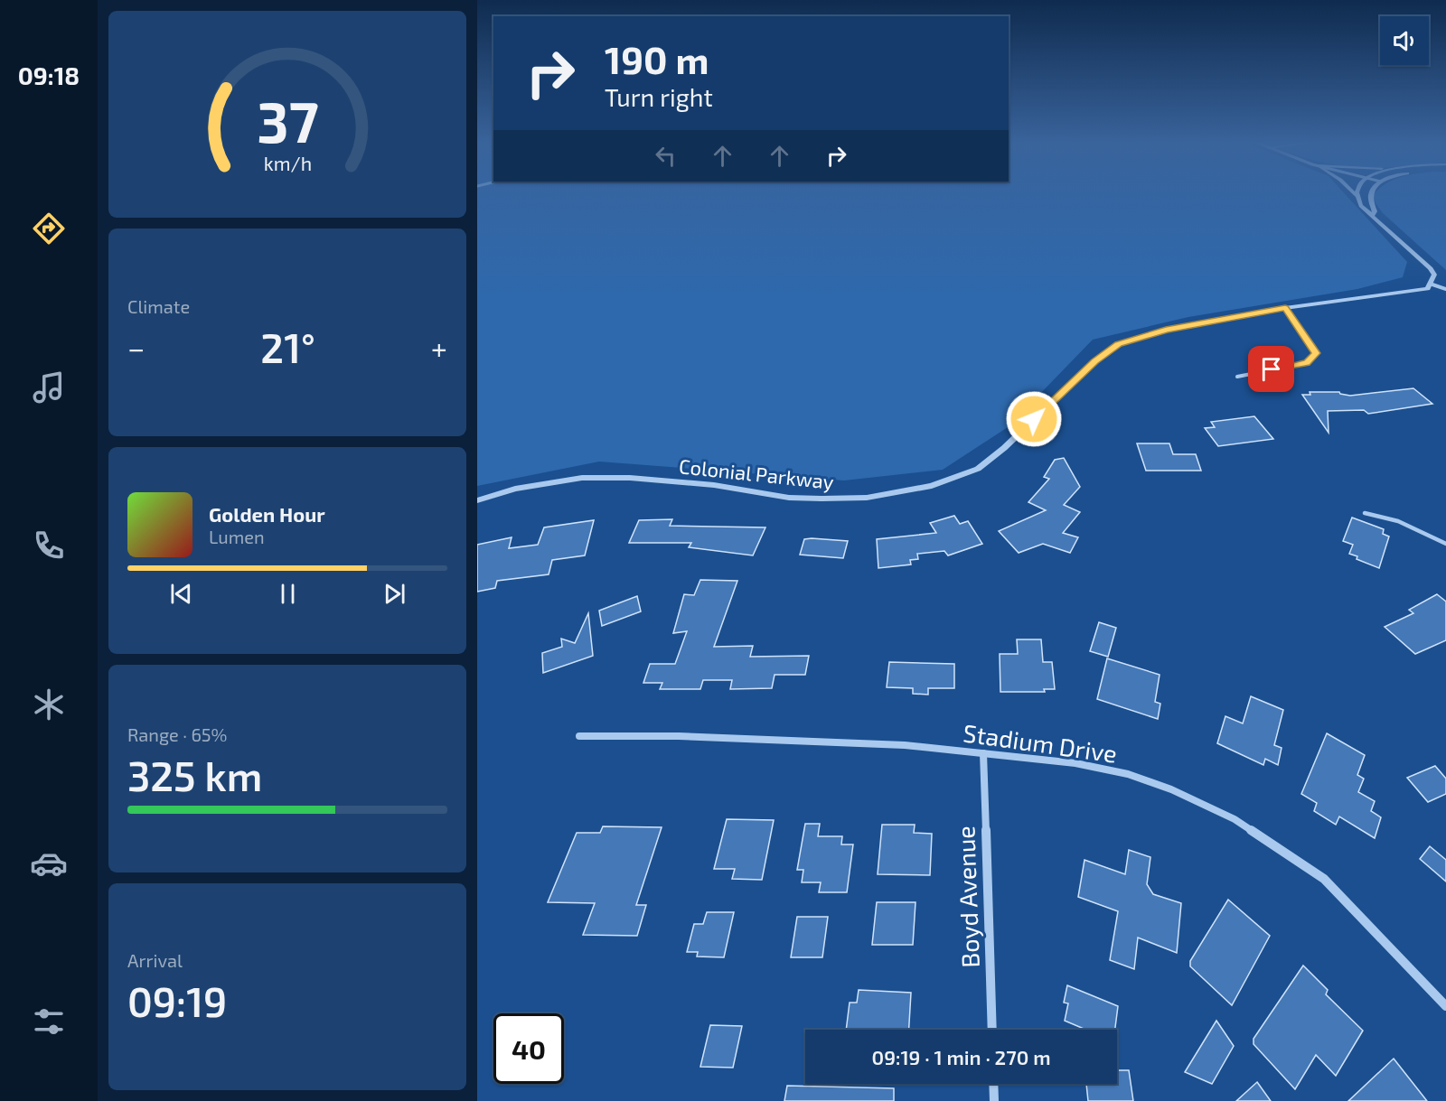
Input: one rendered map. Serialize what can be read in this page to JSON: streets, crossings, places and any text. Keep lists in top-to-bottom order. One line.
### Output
{"streets":{"street":["Colonial Parkway","Stadium Drive","Boyd Avenue"]},"crossings":[["Stadium Drive","Boyd Avenue"]],"page":{"tabs":"09:18","turn":["190 m","Turn right"],"tile":["Climate",["Range · 65%","325 km"],["Arrival","09:19"]],"heat":["−","21°","+"],"song":["Golden Hour","Lumen"],"limit":"40","trip":"09:19 · 1 min · 270 m","gauge":["37","km/h"]}}
